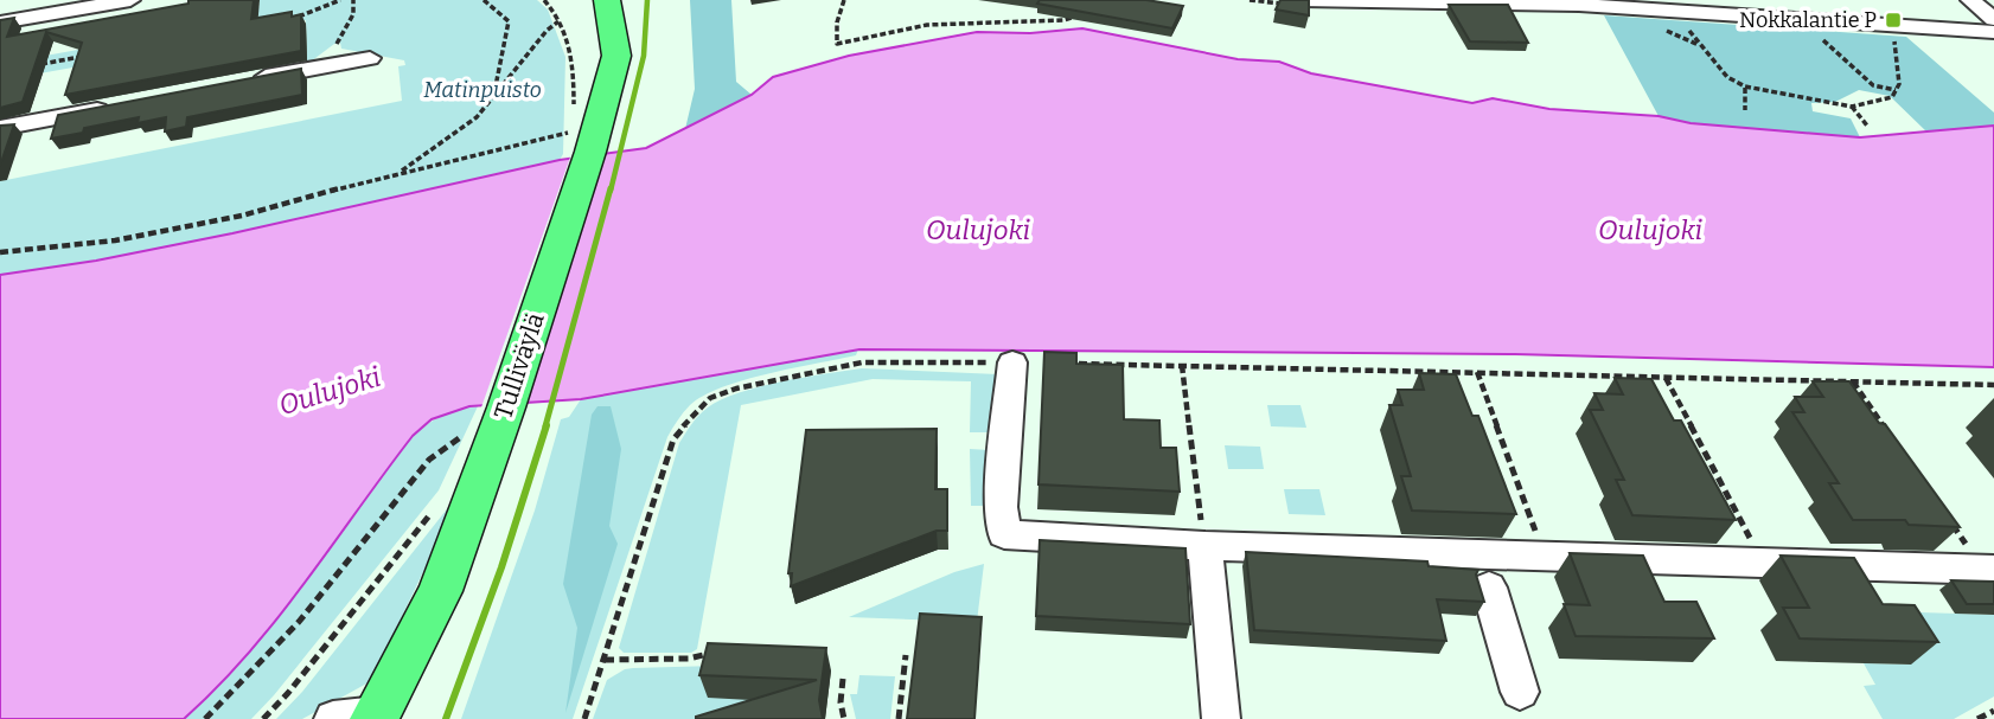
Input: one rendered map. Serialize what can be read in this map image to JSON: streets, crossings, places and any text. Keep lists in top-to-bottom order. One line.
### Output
{"streets":{"main road":["Tulliväylä"]},"water":["Oulujoki"],"parks":["Matinpuisto"],"places":{"transit":["Nokkalantie P"]}}
